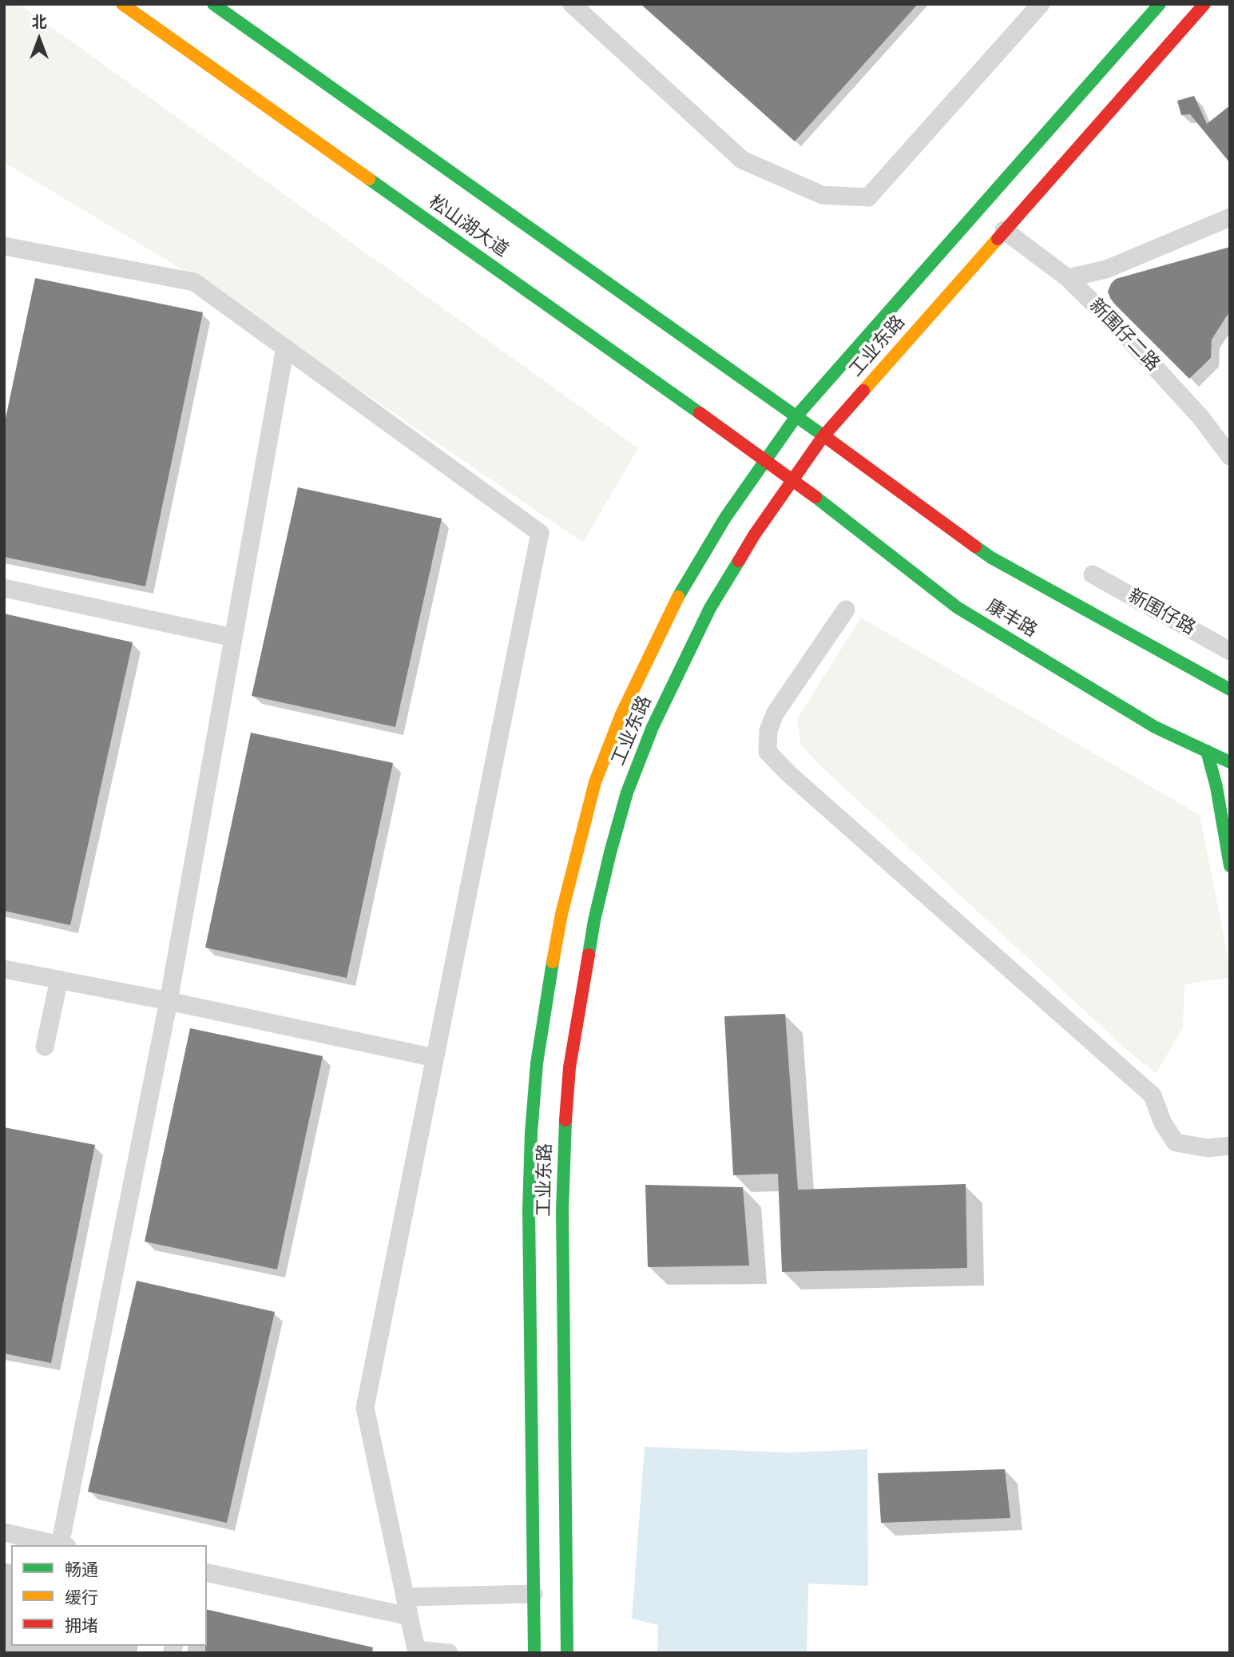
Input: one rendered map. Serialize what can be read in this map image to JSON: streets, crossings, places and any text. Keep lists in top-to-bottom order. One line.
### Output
{"streets":{"main road":["松山湖大道","工业东路","康丰路"],"street":["新围仔二路","新围仔路"]},"crossings":[["松山湖大道","工业东路"],["松山湖大道","康丰路"],["新围仔二路","工业东路"],["工业东路","康丰路"]],"legend":["畅通","缓行","拥堵"],"north":"top"}
